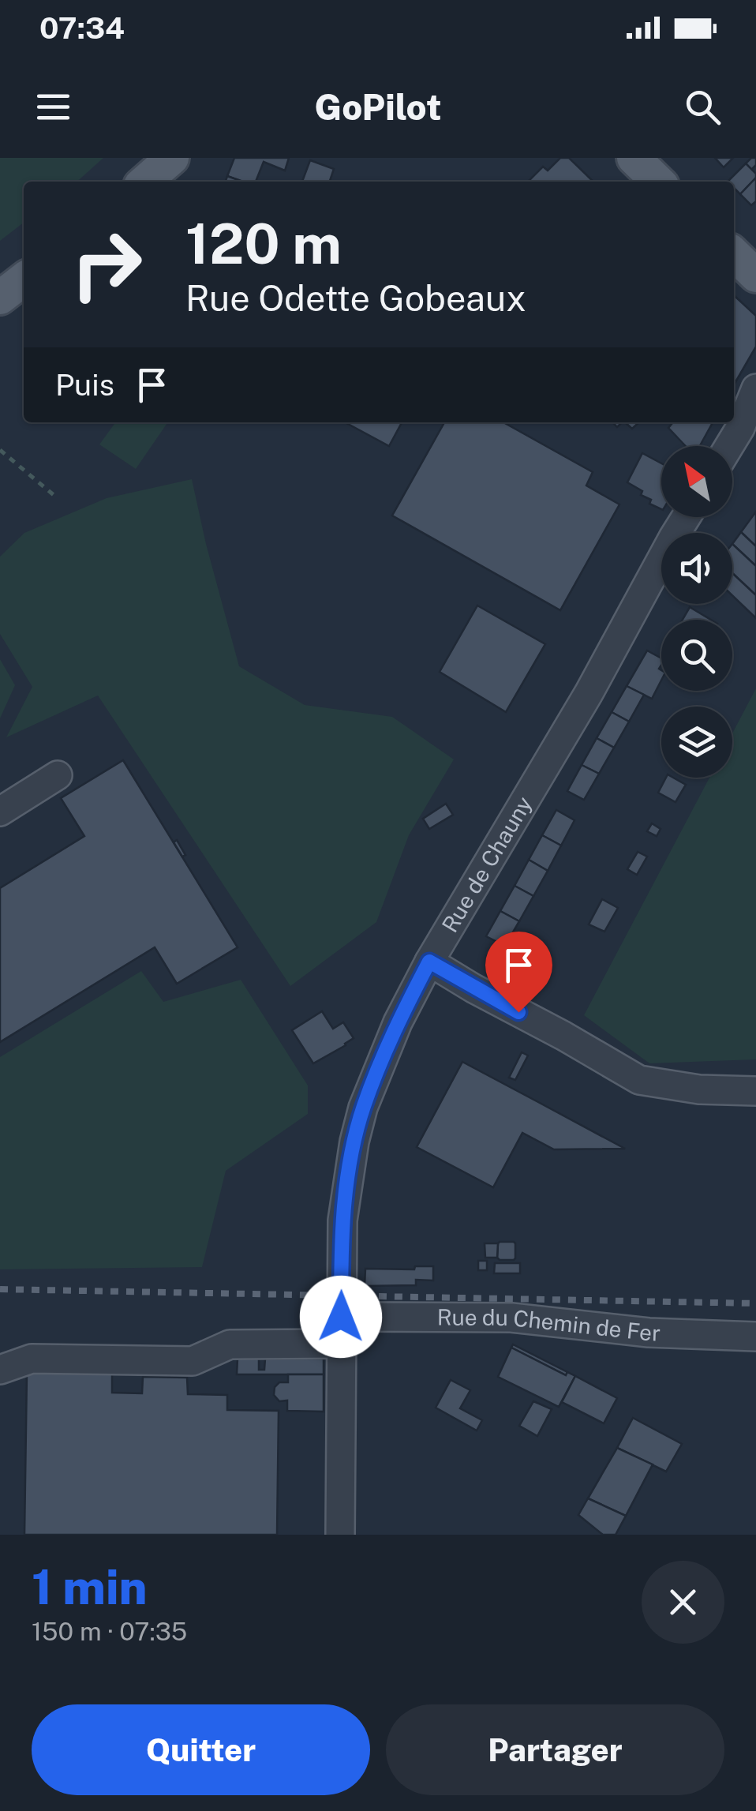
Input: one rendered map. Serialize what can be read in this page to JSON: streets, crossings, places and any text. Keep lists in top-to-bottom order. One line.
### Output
{"streets":{"street":["Rue de Chauny","Rue du Chemin de Fer"]},"crossings":[["Rue de Chauny","Rue du Chemin de Fer"]],"north":"top left","page":{"status":"07:34","header":"GoPilot","turn":["120 m","Rue Odette Gobeaux"],"then":"Puis","heading":["1 min","150 m · 07:35"],"buttons":["Quitter","Partager"]}}
